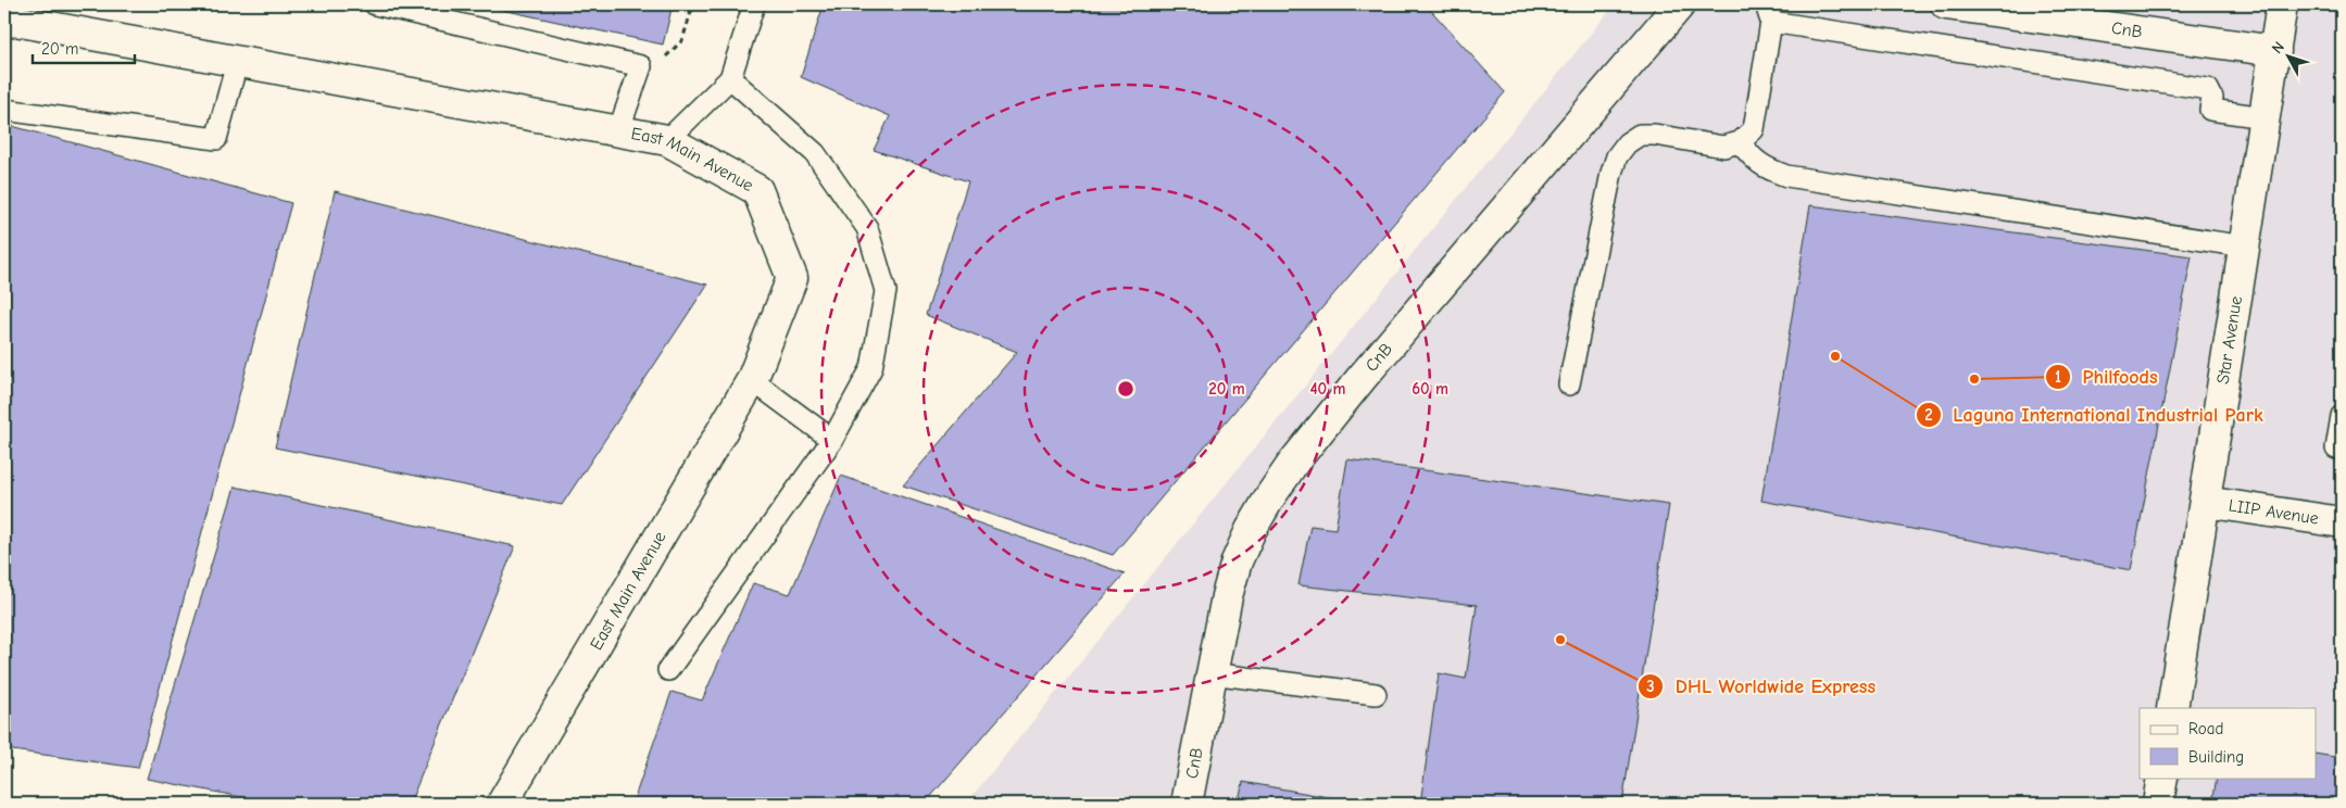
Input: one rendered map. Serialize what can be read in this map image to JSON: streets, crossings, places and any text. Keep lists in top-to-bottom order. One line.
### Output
{"streets":{"street":["CnB","East Main Avenue","Star Avenue","LIIP Avenue"]},"crossings":[["CnB","Star Avenue"],["Star Avenue","LIIP Avenue"]],"places":["Laguna International Industrial Park","Philfoods","DHL Worldwide Express"],"legend":["Road","Building"],"scale_bar":"20 m","north":"top left","rings":["20 m","40 m","60 m"]}
